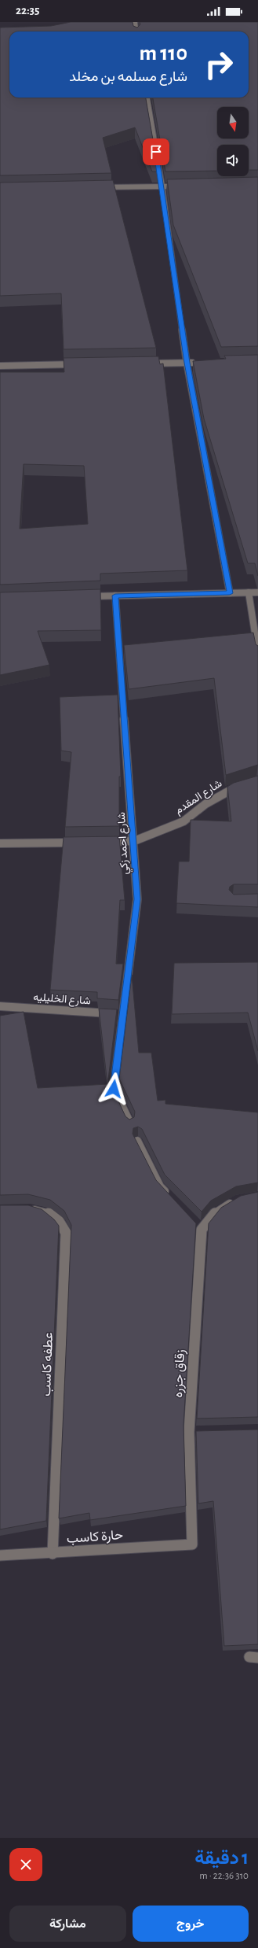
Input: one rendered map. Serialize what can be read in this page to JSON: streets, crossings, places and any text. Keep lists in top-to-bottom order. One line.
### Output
{"streets":{"street":["شارع المقدم","شارع احمد زكي","شارع الخليليه","عطفه كاسب","زقاق جزره","حارة كاسب"]},"crossings":[["شارع المقدم","شارع احمد زكي"],["شارع احمد زكي","شارع الخليليه"],["عطفه كاسب","حارة كاسب"],["زقاق جزره","حارة كاسب"]],"north":"bottom","page":{"status":"22:35","turn":["110 m","شارع مسلمه بن مخلد"],"heading":["1 دقيقة","310 m · 22:36"],"buttons":["خروج","مشاركة"]}}
